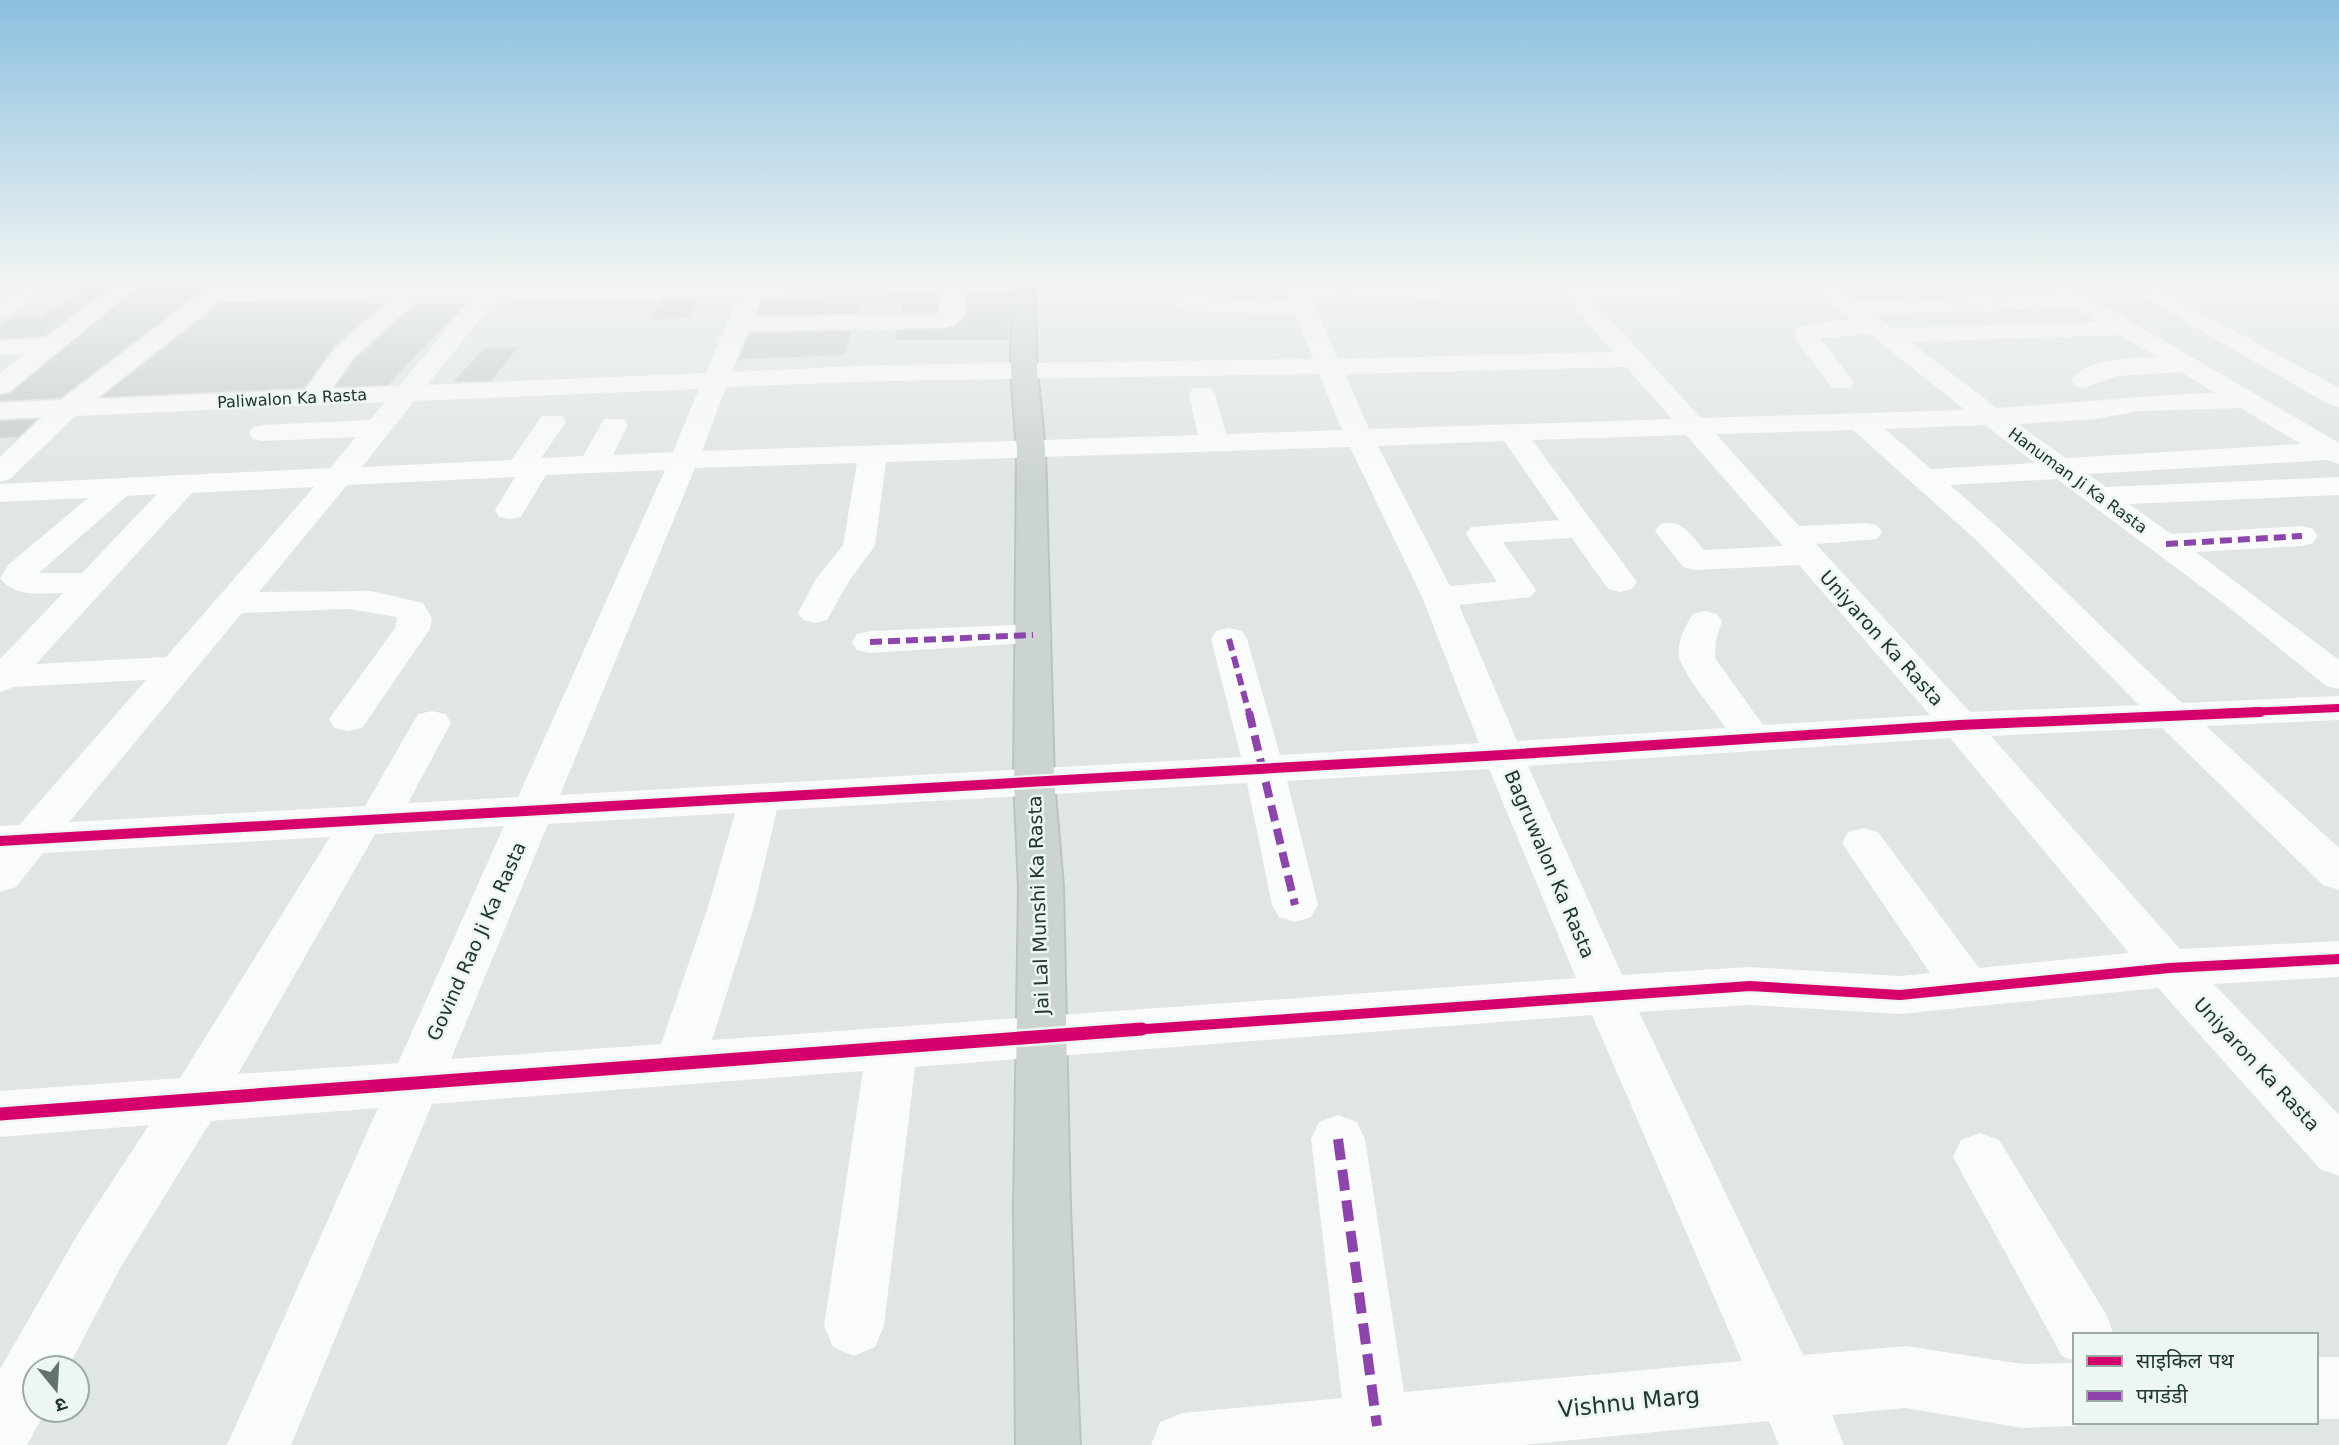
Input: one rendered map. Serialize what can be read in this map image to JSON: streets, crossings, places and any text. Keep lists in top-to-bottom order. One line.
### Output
{"streets":{"main road":["Jai Lal Munshi Ka Rasta"],"street":["Paliwalon Ka Rasta","Hanuman Ji Ka Rasta","Uniyaron Ka Rasta","Bagruwalon Ka Rasta","Govind Rao Ji Ka Rasta","Vishnu Marg"]},"crossings":[["Paliwalon Ka Rasta","Uniyaron Ka Rasta"],["Paliwalon Ka Rasta","Bagruwalon Ka Rasta"],["Paliwalon Ka Rasta","Jai Lal Munshi Ka Rasta"],["Paliwalon Ka Rasta","Govind Rao Ji Ka Rasta"],["Bagruwalon Ka Rasta","Vishnu Marg"]],"legend":["साइकिल पथ","पगडंडी"],"north":"bottom"}
